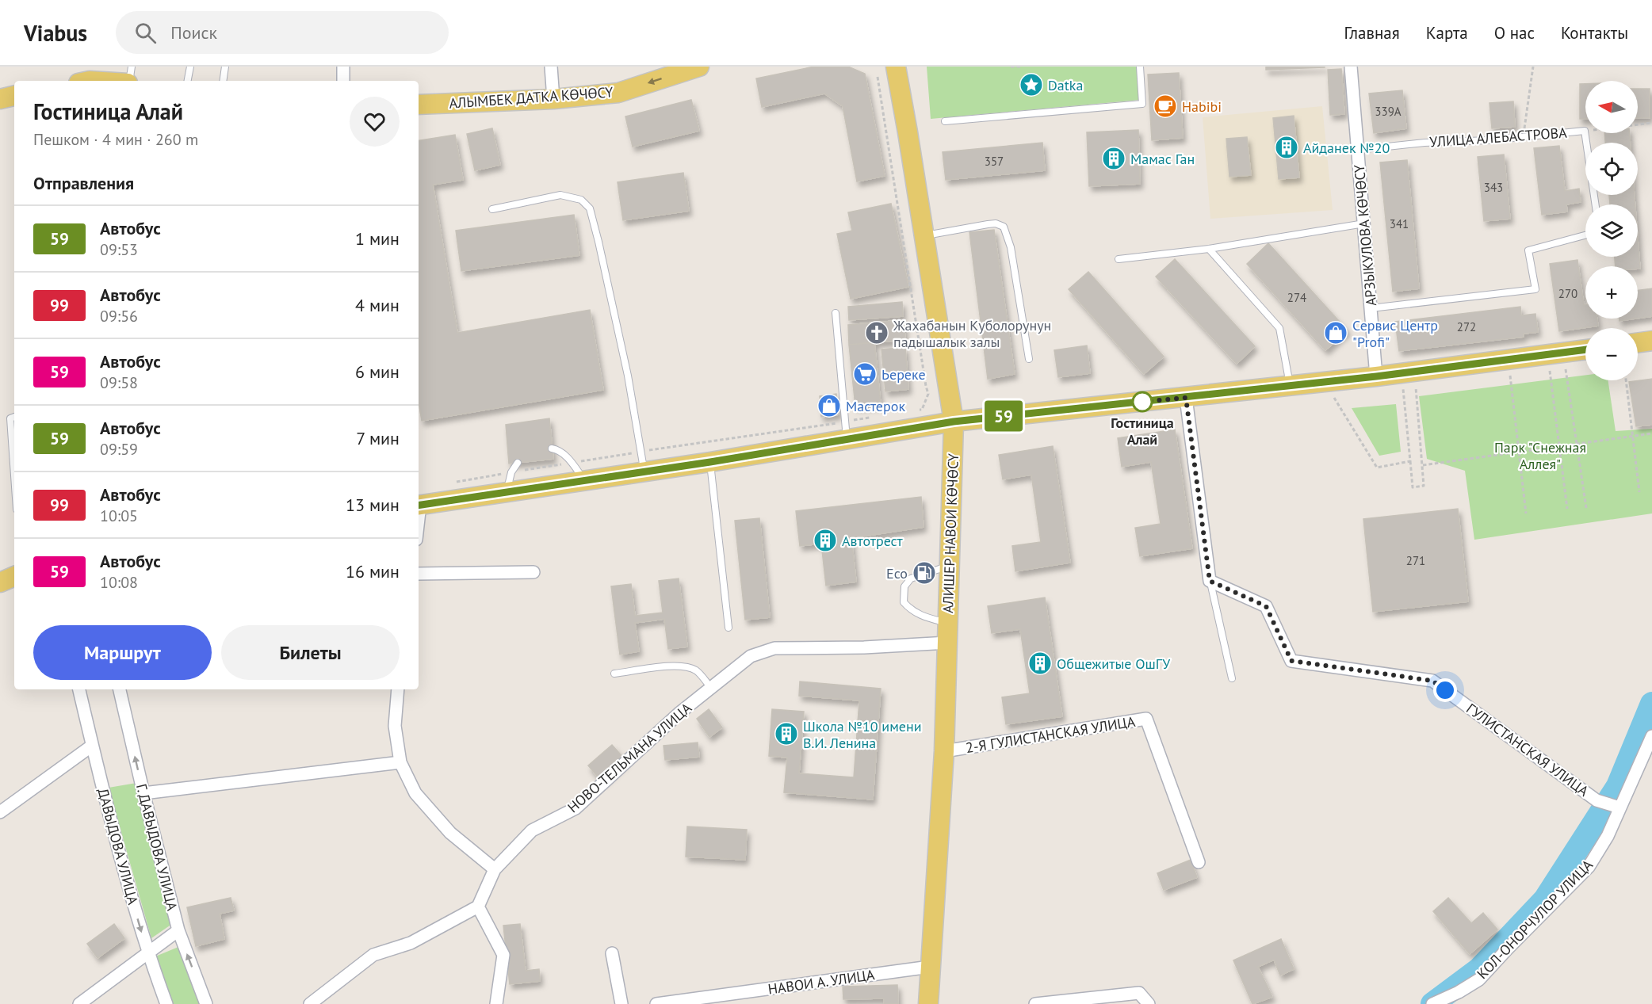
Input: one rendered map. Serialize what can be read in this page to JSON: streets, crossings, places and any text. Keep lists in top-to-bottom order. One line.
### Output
{"streets":{"main road":["АЛЫМБЕК ДАТКА КӨЧӨСҮ","АЛИШЕР НАВОИ КӨЧӨСҮ"],"street":["АРЗЫКУЛОВА КӨЧӨСҮ","2-Я ГУЛИСТАНСКАЯ УЛИЦА","ГУЛИСТАНСКАЯ УЛИЦА","НОВО-ТЕЛЬМАНА УЛИЦА","ДАВЫДОВА УЛИЦА","Г. ДАВЫДОВА УЛИЦА","КОЛ-ОНОРЧУЛОР УЛИЦА","НАВОИ А. УЛИЦА"],"lane":["УЛИЦА АЛЕБАСТРОВА"]},"crossings":[["УЛИЦА АЛЕБАСТРОВА","АРЗЫКУЛОВА КӨЧӨСҮ"],["АЛИШЕР НАВОИ КӨЧӨСҮ","2-Я ГУЛИСТАНСКАЯ УЛИЦА"],["АЛИШЕР НАВОИ КӨЧӨСҮ","НОВО-ТЕЛЬМАНА УЛИЦА"],["АЛИШЕР НАВОИ КӨЧӨСҮ","НАВОИ А. УЛИЦА"],["ГУЛИСТАНСКАЯ УЛИЦА","КОЛ-ОНОРЧУЛОР УЛИЦА"]],"one_way":["АЛЫМБЕК ДАТКА КӨЧӨСҮ","ДАВЫДОВА УЛИЦА","Г. ДАВЫДОВА УЛИЦА"],"parks":["Парк \"Снежная Аллея\""],"places":{"place":["Datka"],"cafe":["Habibi"],"building":["Айданек №20","Мамас Ган","Автотрест","Общежитые ОшГУ","Школа №10 имени В.И. Ленина"],"church":["Жахабанын Куболорунун падышалык залы"],"shop":["Сервис Центр \"Profi\"","Мастерок"],"supermarket":["Ьереке"],"other":["Гостиница Алай"],"fuel station":["Есо"]},"lines":["bus line 59"],"house_numbers":["339А","357","343","341","270","274","272","271"],"north":"left","page":{"header":"Viabus","search":"Поиск","nav":["Главная","Карта","О нас","Контакты"],"on_map":"59","map_buttons":["+","−"],"heading":[["Гостиница Алай","Пешком · 4 мин · 260 m"],"Отправления"],"list":[{"mark":"59","name":"Автобус","note":"09:53","value":"1 мин"},{"mark":"99","name":"Автобус","note":"09:56","value":"4 мин"},{"mark":"59","name":"Автобус","note":"09:58","value":"6 мин"},{"mark":"59","name":"Автобус","note":"09:59","value":"7 мин"},{"mark":"99","name":"Автобус","note":"10:05","value":"13 мин"},{"mark":"59","name":"Автобус","note":"10:08","value":"16 мин"}],"buttons":["Маршрут","Билеты"]}}
